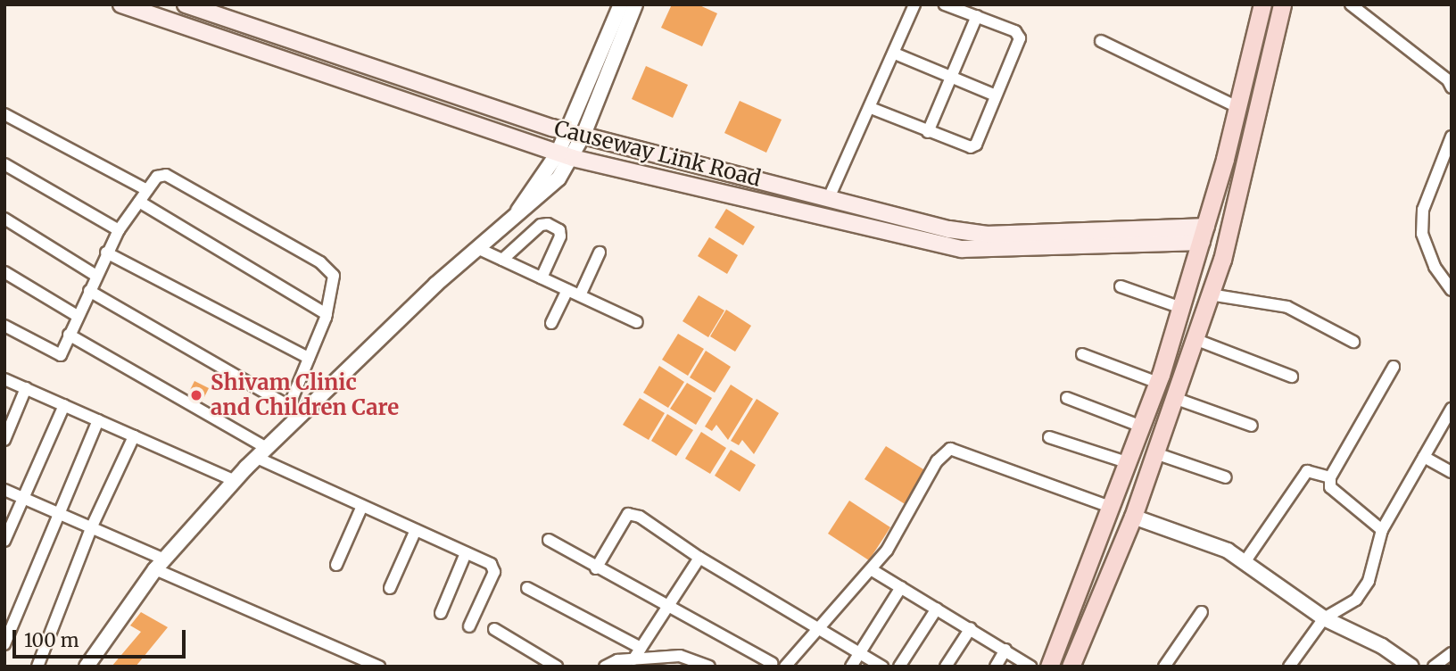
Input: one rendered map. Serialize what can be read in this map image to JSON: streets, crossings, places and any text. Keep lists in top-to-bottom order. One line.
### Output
{"streets":{"main road":["Causeway Link Road"]},"places":["Shivam Clinic and Children Care"],"scale_bar":"100 m"}
